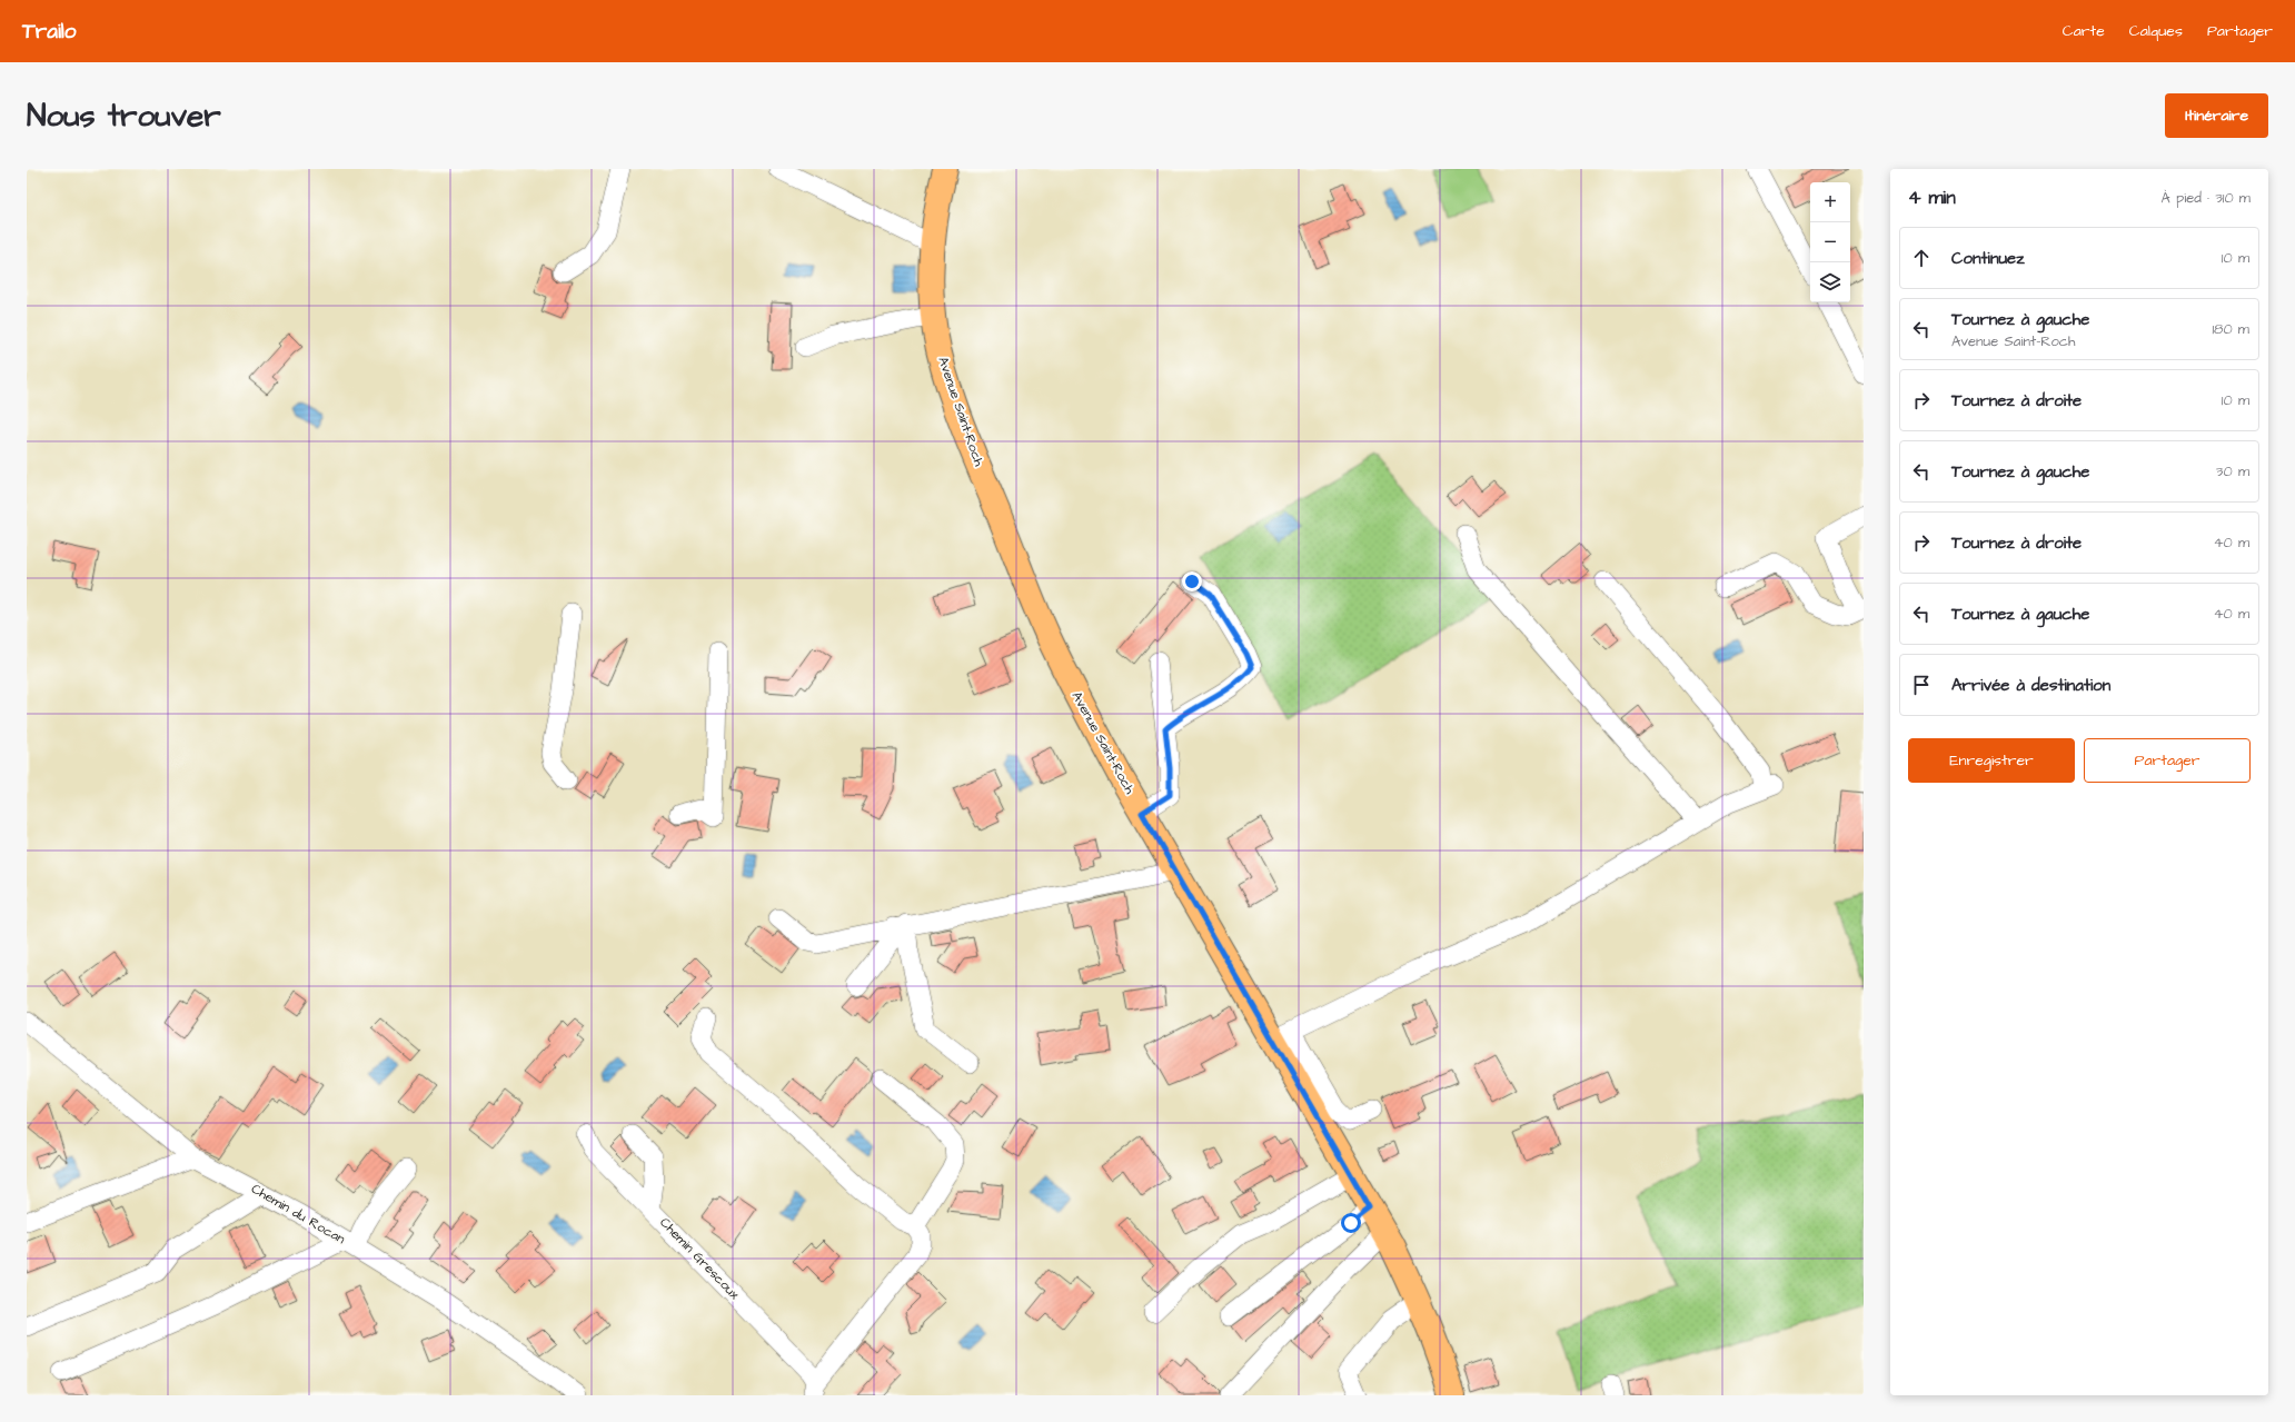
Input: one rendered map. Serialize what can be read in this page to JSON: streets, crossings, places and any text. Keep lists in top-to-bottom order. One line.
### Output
{"streets":{"main road":["Avenue Saint-Roch"],"street":["Chemin du Rocan","Chemin Grescoux"]},"page":{"header":"Trailo","nav":["Carte","Calques","Partager"],"buttons":["Itinéraire",["Enregistrer","Partager"]],"title":"Nous trouver","heading":["4 min","À pied · 310 m"],"map_buttons":["+","−"],"list":[["Continuez","10 m"],["Tournez à gauche","Avenue Saint-Roch","180 m"],["Tournez à droite","10 m"],["Tournez à gauche","30 m"],["Tournez à droite","40 m"],["Tournez à gauche","40 m"],"Arrivée à destination"]}}
